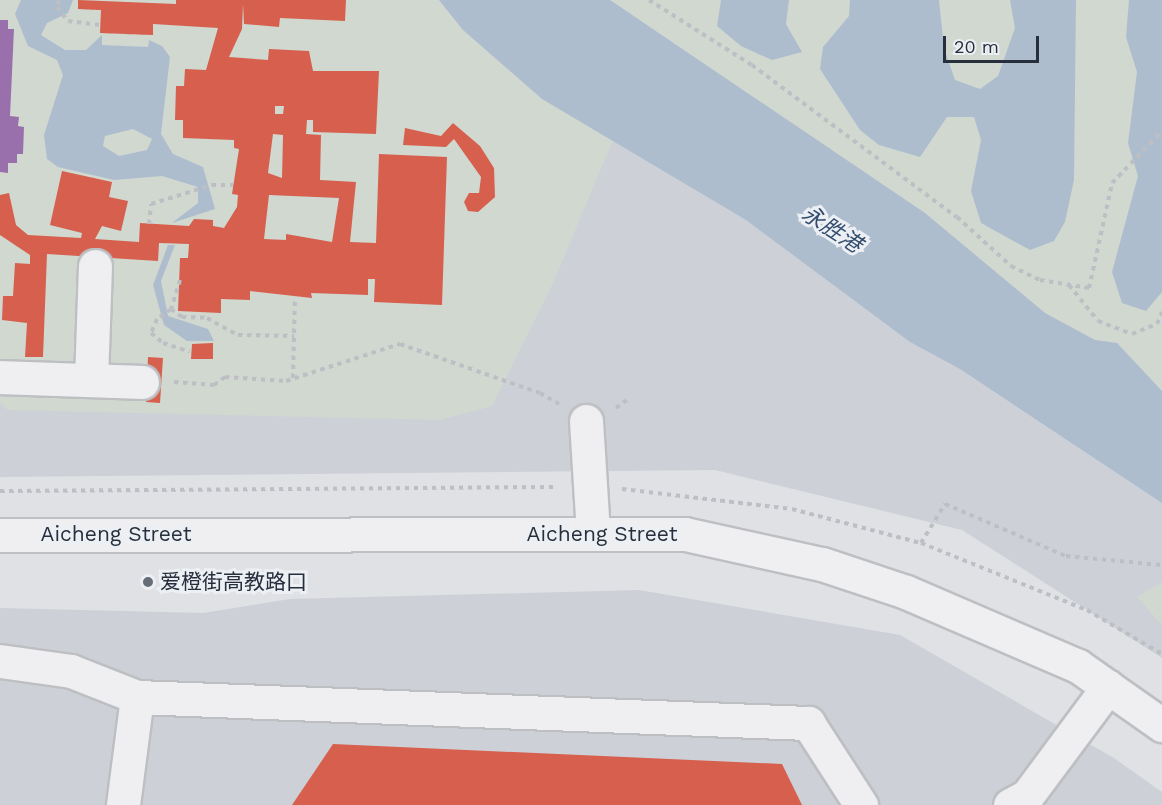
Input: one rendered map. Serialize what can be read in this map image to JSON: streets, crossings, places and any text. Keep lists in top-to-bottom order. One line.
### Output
{"streets":{"street":["Aicheng Street"]},"water":["永胜港"],"places":["爱橙街高教路口"],"scale_bar":"20 m"}
